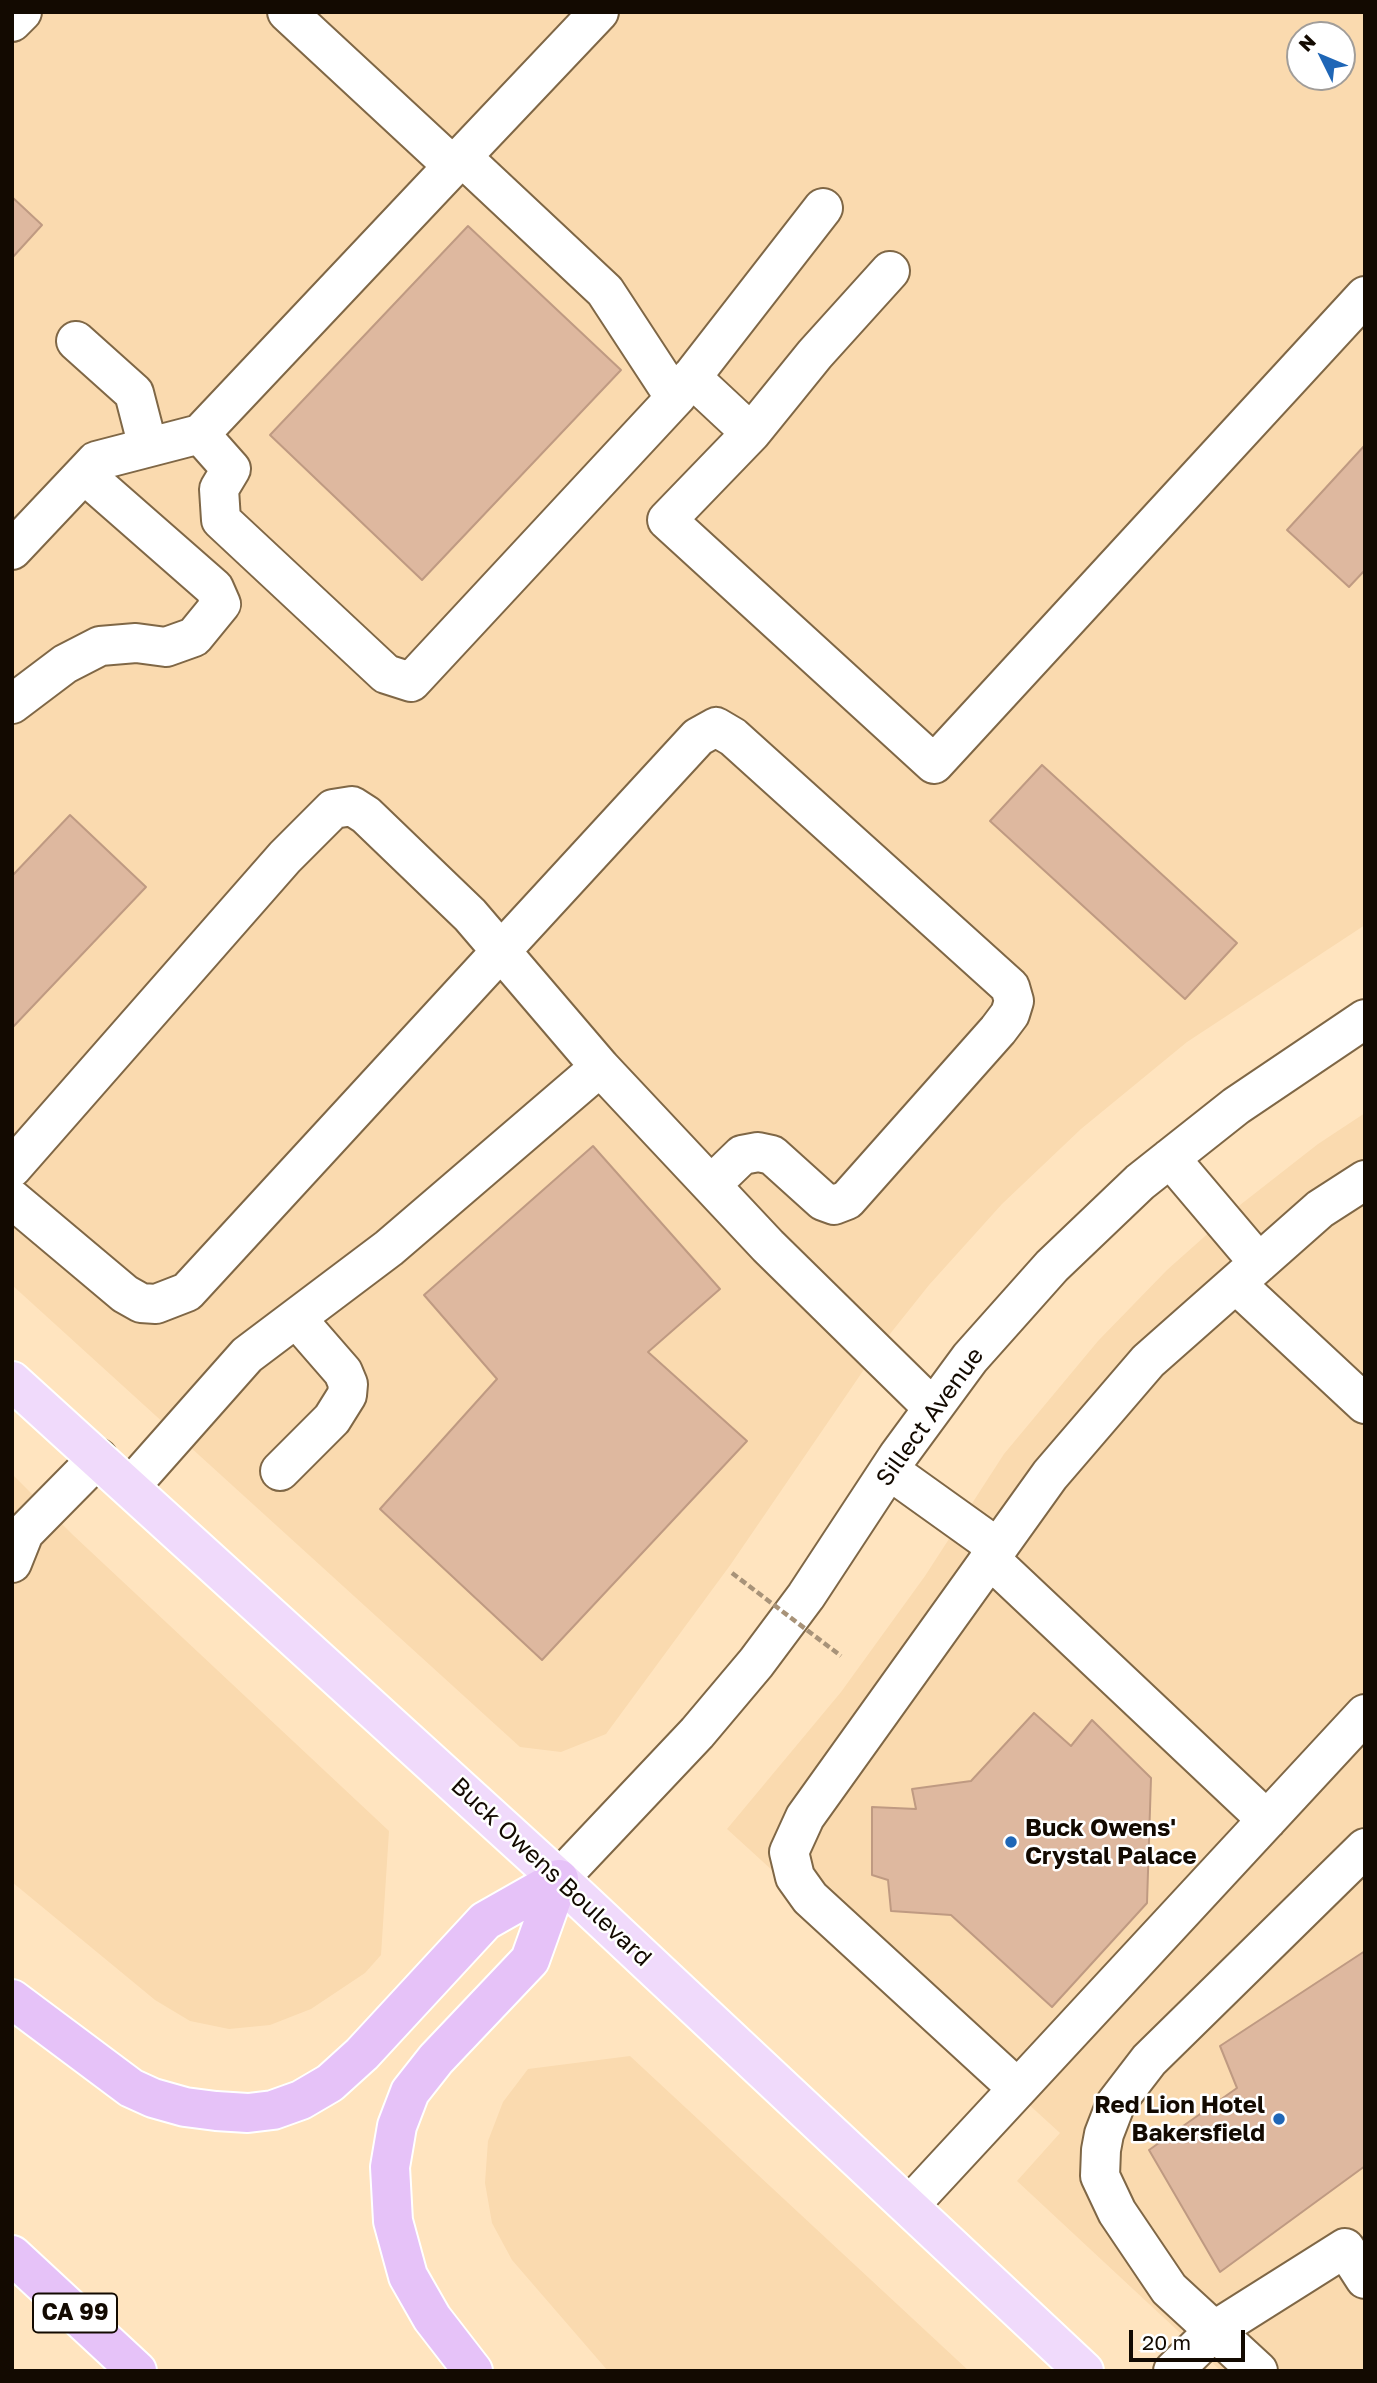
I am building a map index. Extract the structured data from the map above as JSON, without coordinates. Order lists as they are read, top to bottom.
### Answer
{
  "streets": {
    "highway": ["CA 99"],
    "main road": ["Buck Owens Boulevard"],
    "street": ["Sillect Avenue"]
  },
  "crossings": [
    ["Sillect Avenue", "Buck Owens Boulevard"]
  ],
  "places": ["Buck Owens' Crystal Palace", "Red Lion Hotel Bakersfield"],
  "scale_bar": "20 m",
  "north": "top left"
}
